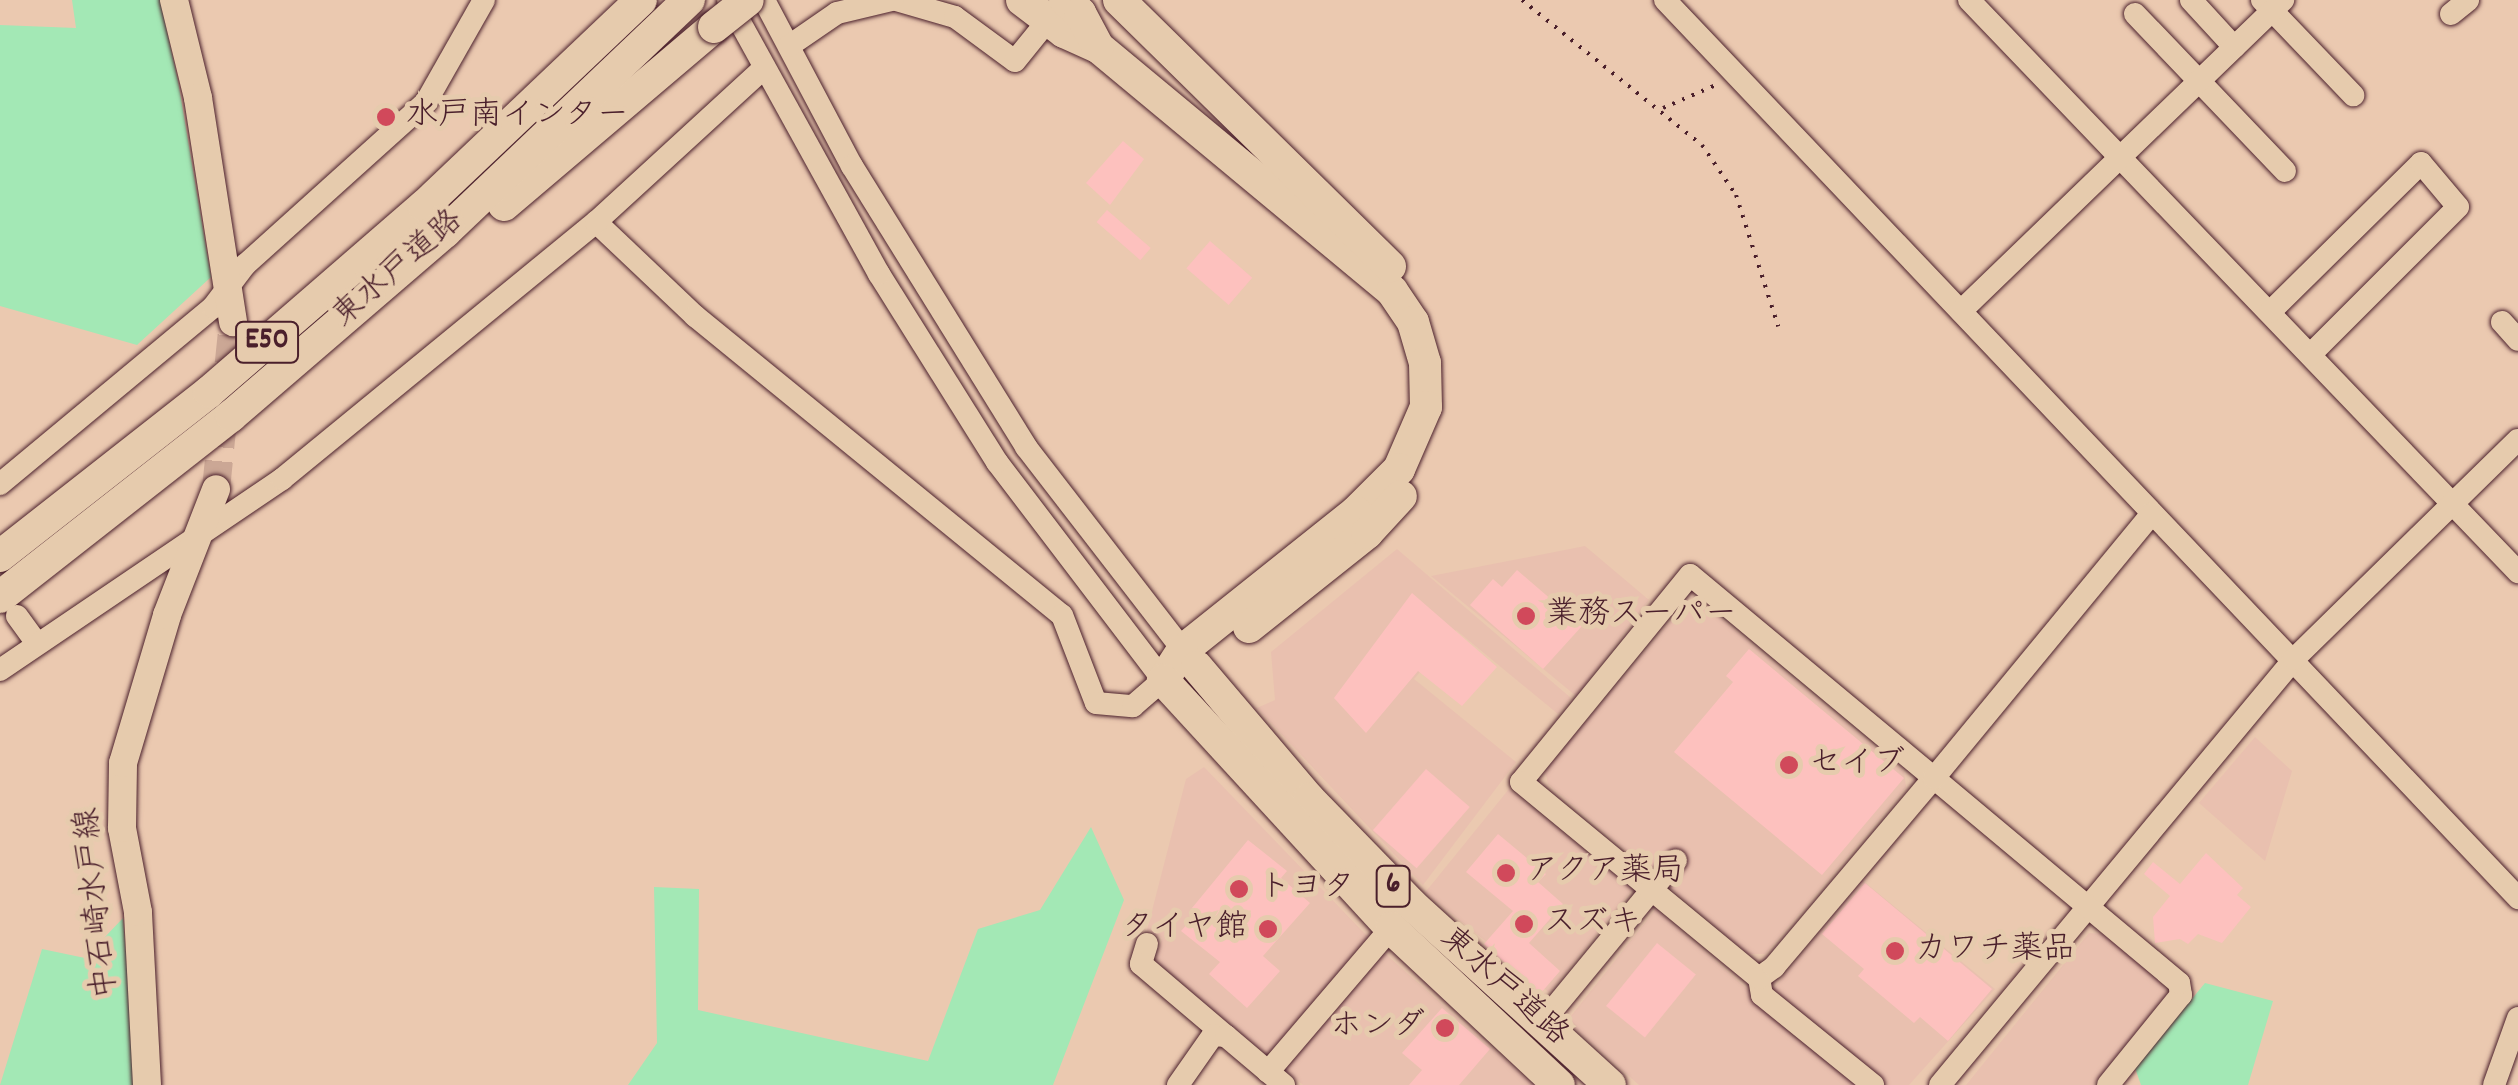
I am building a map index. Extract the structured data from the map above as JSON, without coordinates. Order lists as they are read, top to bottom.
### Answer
{
  "streets": {
    "highway": ["東水戸道路", "E50", "6"],
    "main road": ["中石崎水戸線"]
  },
  "places": [
    "水戸南インター",
    "業務スーパー",
    "セイブ",
    "アクア薬局",
    "トヨタ",
    "スズキ",
    "タイヤ館",
    "カワチ薬品",
    "ホンダ"
  ]
}
